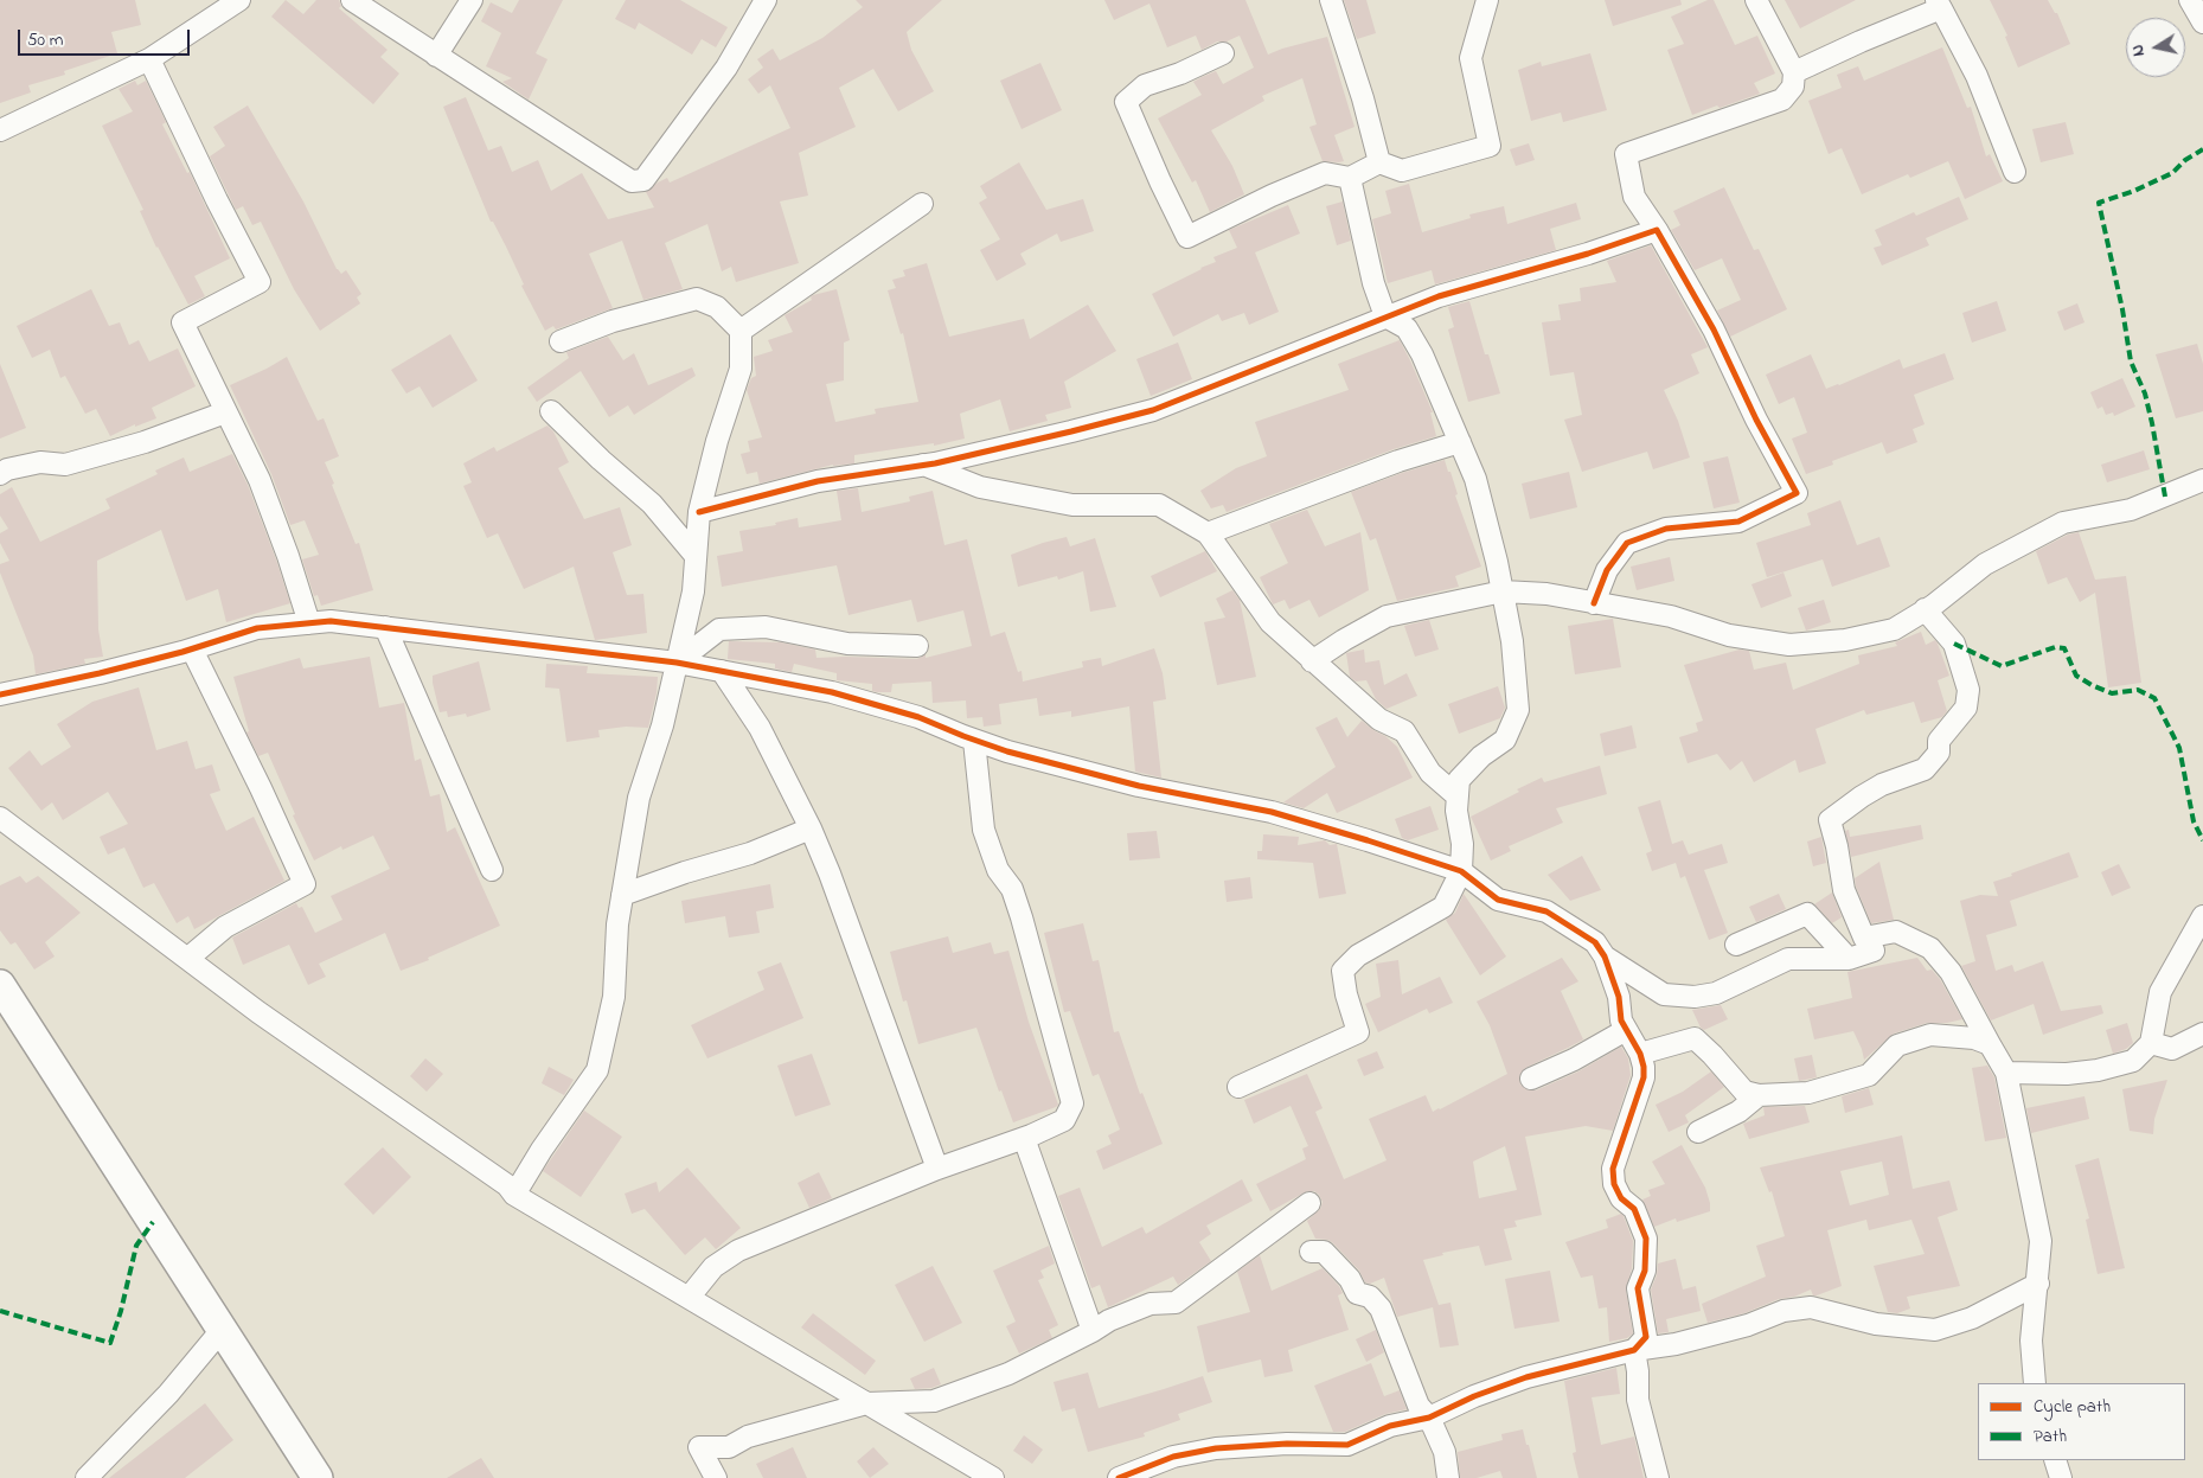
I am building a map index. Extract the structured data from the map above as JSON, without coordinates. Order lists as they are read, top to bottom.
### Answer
{
  "legend": ["Cycle path", "Path"],
  "scale_bar": "50 m",
  "north": "left"
}
